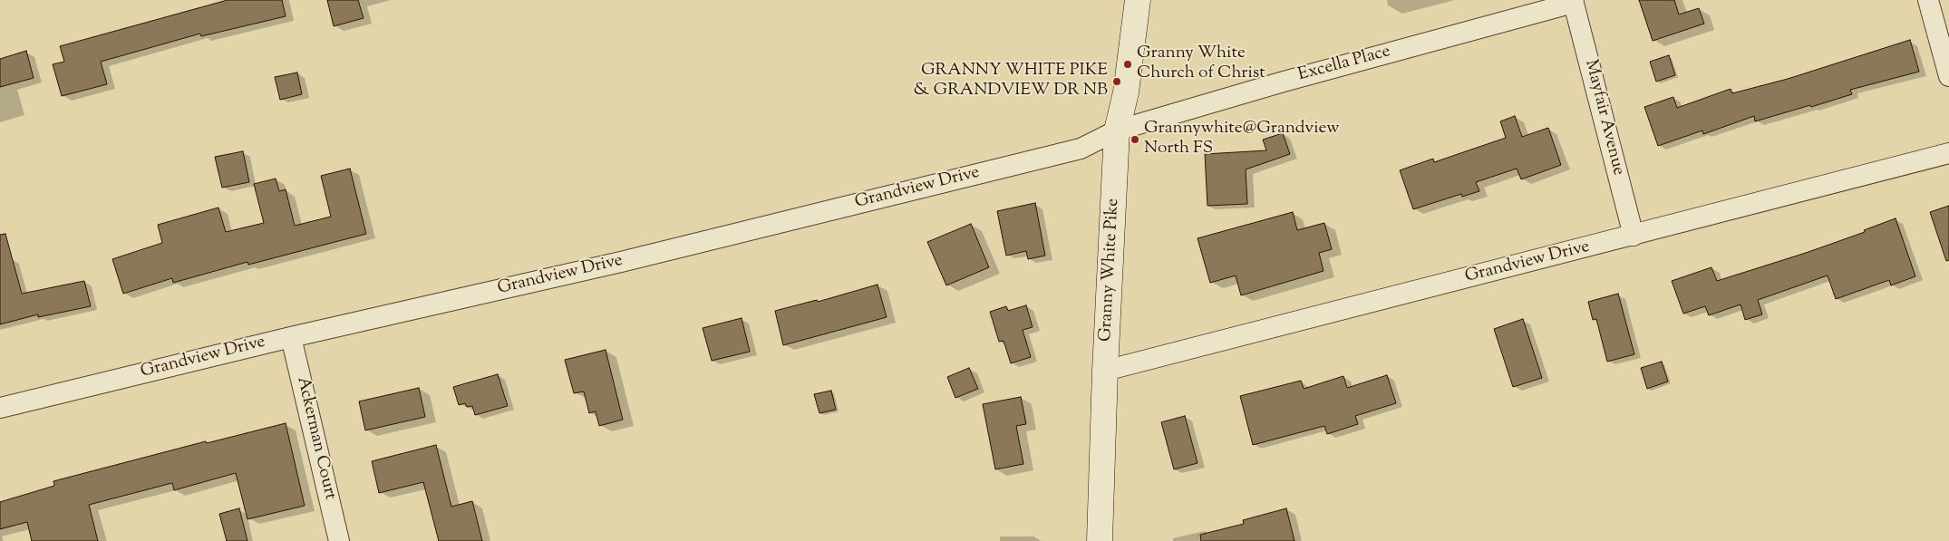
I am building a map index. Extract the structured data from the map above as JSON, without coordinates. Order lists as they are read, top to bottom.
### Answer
{
  "streets": {
    "main road": ["Granny White Pike"],
    "street": [
      "Excella Place",
      "Mayfair Avenue",
      "Grandview Drive",
      "Ackerman Court"
    ]
  },
  "crossings": [
    ["Excella Place", "Mayfair Avenue"],
    ["Excella Place", "Grandview Drive"],
    ["Excella Place", "Granny White Pike"],
    ["Mayfair Avenue", "Grandview Drive"],
    ["Grandview Drive", "Granny White Pike"],
    ["Grandview Drive", "Ackerman Court"]
  ],
  "places": ["Granny White Church of Christ", "GRANNY WHITE PIKE & GRANDVIEW DR NB", "Grannywhite@Grandview North FS"]
}
